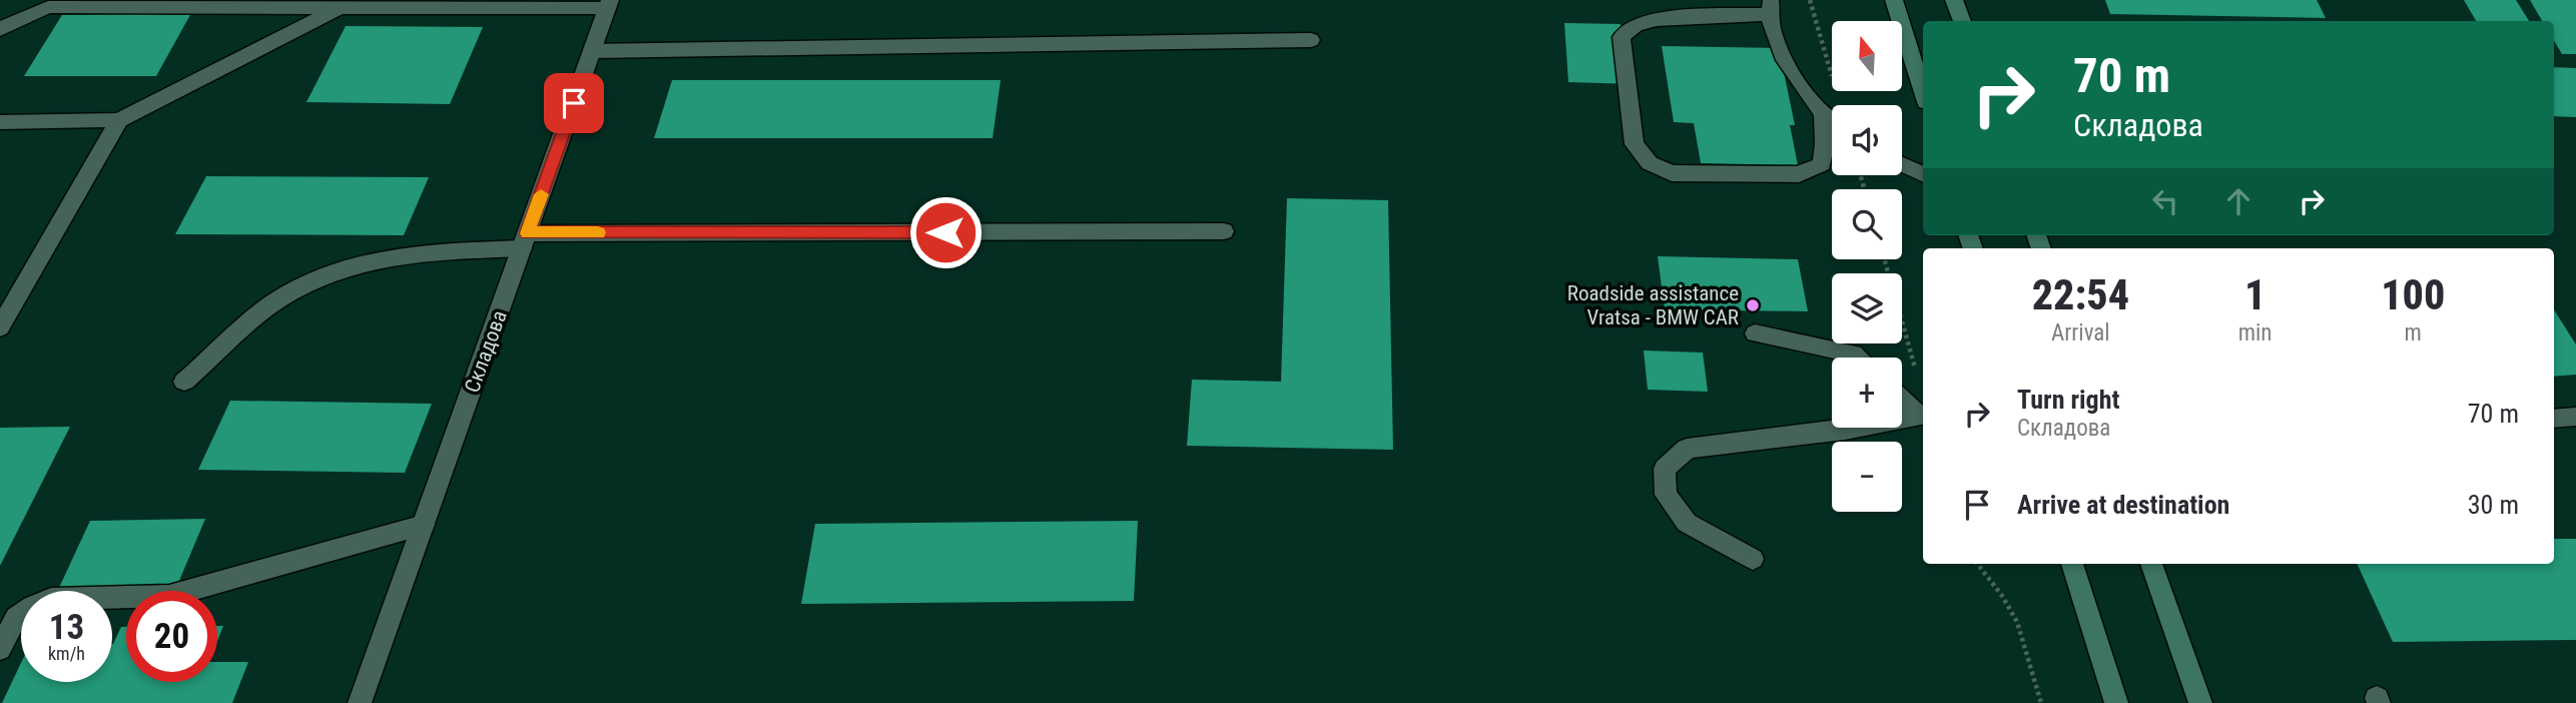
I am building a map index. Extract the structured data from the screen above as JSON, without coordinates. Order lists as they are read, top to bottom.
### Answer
{
  "streets": {
    "street": ["Складова"]
  },
  "places": ["Roadside assistance Vratsa - BMW CAR"],
  "north": "top",
  "page": {
    "map_buttons": ["+", "−"],
    "turn": ["70 m", "Складова"],
    "eta": [
      "22:54",
      "Arrival",
      "1",
      "min",
      "100",
      "m"
    ],
    "list": [
      {
        "name": "Turn right",
        "note": "Складова",
        "value": "70 m"
      },
      {
        "name": "Arrive at destination",
        "value": "30 m"
      }
    ],
    "speed": "13 km/h",
    "limit": "20"
  }
}
